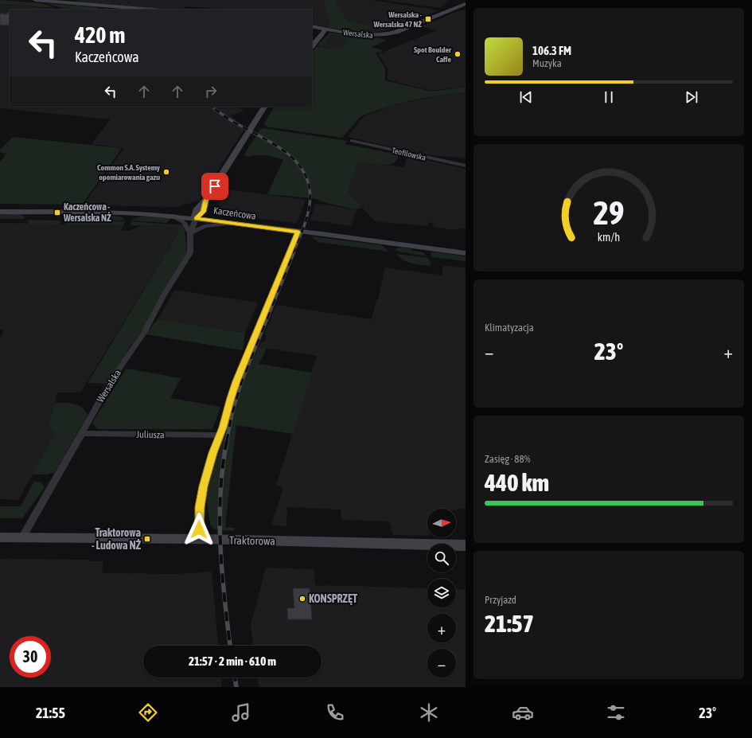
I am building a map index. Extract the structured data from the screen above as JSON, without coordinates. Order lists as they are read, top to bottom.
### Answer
{
  "streets": {
    "street": [
      "Wersalska",
      "Teofilowska",
      "Kaczeńcowa",
      "Juliusza",
      "Traktorowa"
    ]
  },
  "crossings": [
    ["Wersalska", "Kaczeńcowa"],
    ["Wersalska", "Juliusza"],
    ["Wersalska", "Traktorowa"]
  ],
  "places": {
    "transit": ["Wersalska - Wersalska 47 NŻ", "Kaczeńcowa - Wersalska NŻ", "Traktorowa - Ludowa NŻ"],
    "other": ["Spot Boulder Caffe", "Common S.A. Systemy opomiarowania gazu", "KONSPRZĘT"]
  },
  "north": "right",
  "page": {
    "turn": ["420 m", "Kaczeńcowa"],
    "song": ["106.3 FM", "Muzyka"],
    "tile": [
      "Klimatyzacja",
      ["Zasięg · 88%", "440 km"],
      ["Przyjazd", "21:57"]
    ],
    "heat": ["−", "23°", "+"],
    "map_buttons": ["+", "−"],
    "limit": "30",
    "trip": "21:57 · 2 min · 610 m",
    "tabs": ["21:55", "23°"],
    "gauge": ["29", "km/h"]
  }
}
